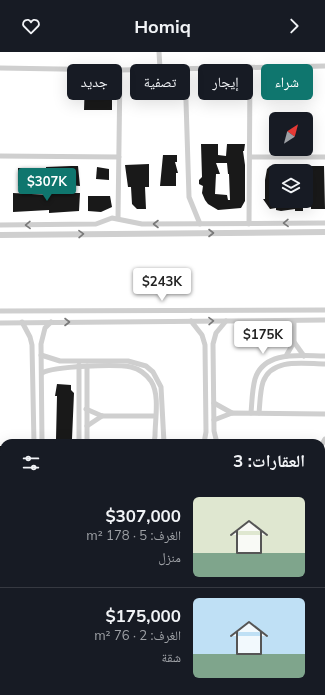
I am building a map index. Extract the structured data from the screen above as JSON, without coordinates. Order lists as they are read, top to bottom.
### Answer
{
  "north": "top right",
  "page": {
    "header": "Homiq",
    "chip": [
      "شراء",
      "إيجار",
      "تصفية",
      "جديد"
    ],
    "price": ["$307K", "$243K", "$175K"],
    "heading": "العقارات: 3",
    "list": [
      {
        "name": "$307,000",
        "note": "الغرف: 5 · 178 m² · منزل"
      },
      {
        "name": "$175,000",
        "note": "الغرف: 2 · 76 m² · شقة"
      }
    ]
  }
}
